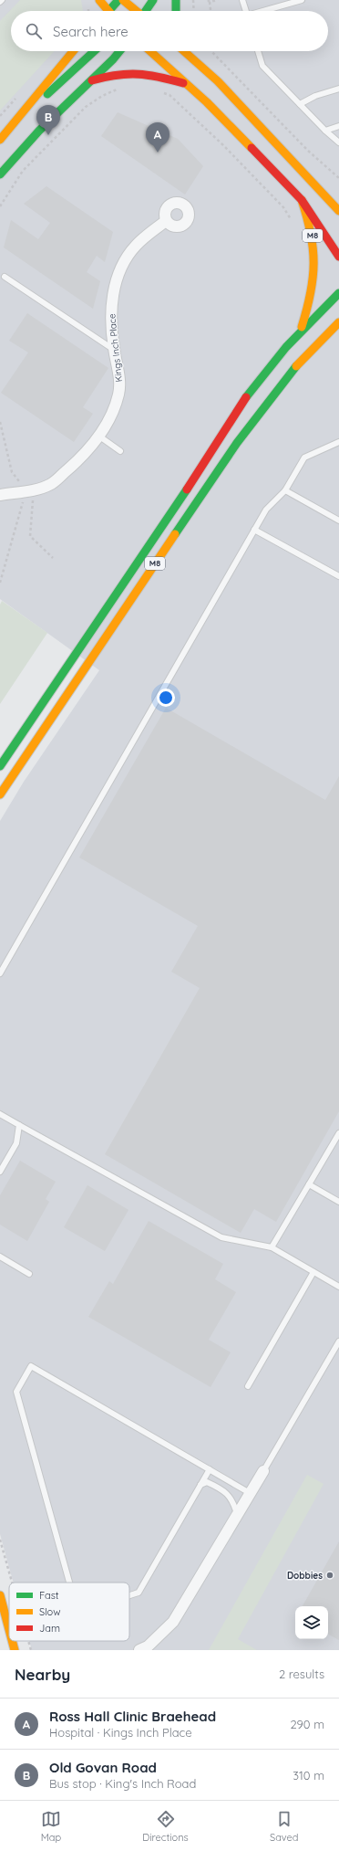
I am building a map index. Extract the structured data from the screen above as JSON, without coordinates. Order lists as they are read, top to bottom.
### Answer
{
  "streets": {
    "main road": ["M8"],
    "street": ["Kings Inch Place"]
  },
  "places": ["Dobbies"],
  "legend": ["Fast", "Slow", "Jam"],
  "page": {
    "search": "Search here",
    "pins": ["B", "A"],
    "heading": ["Nearby", "2 results"],
    "list": [
      {
        "mark": "A",
        "name": "Ross Hall Clinic Braehead",
        "note": "Hospital · Kings Inch Place",
        "value": "290 m"
      },
      {
        "mark": "B",
        "name": "Old Govan Road",
        "note": "Bus stop · King's Inch Road",
        "value": "310 m"
      }
    ],
    "nav": ["Map", "Directions", "Saved"]
  }
}
